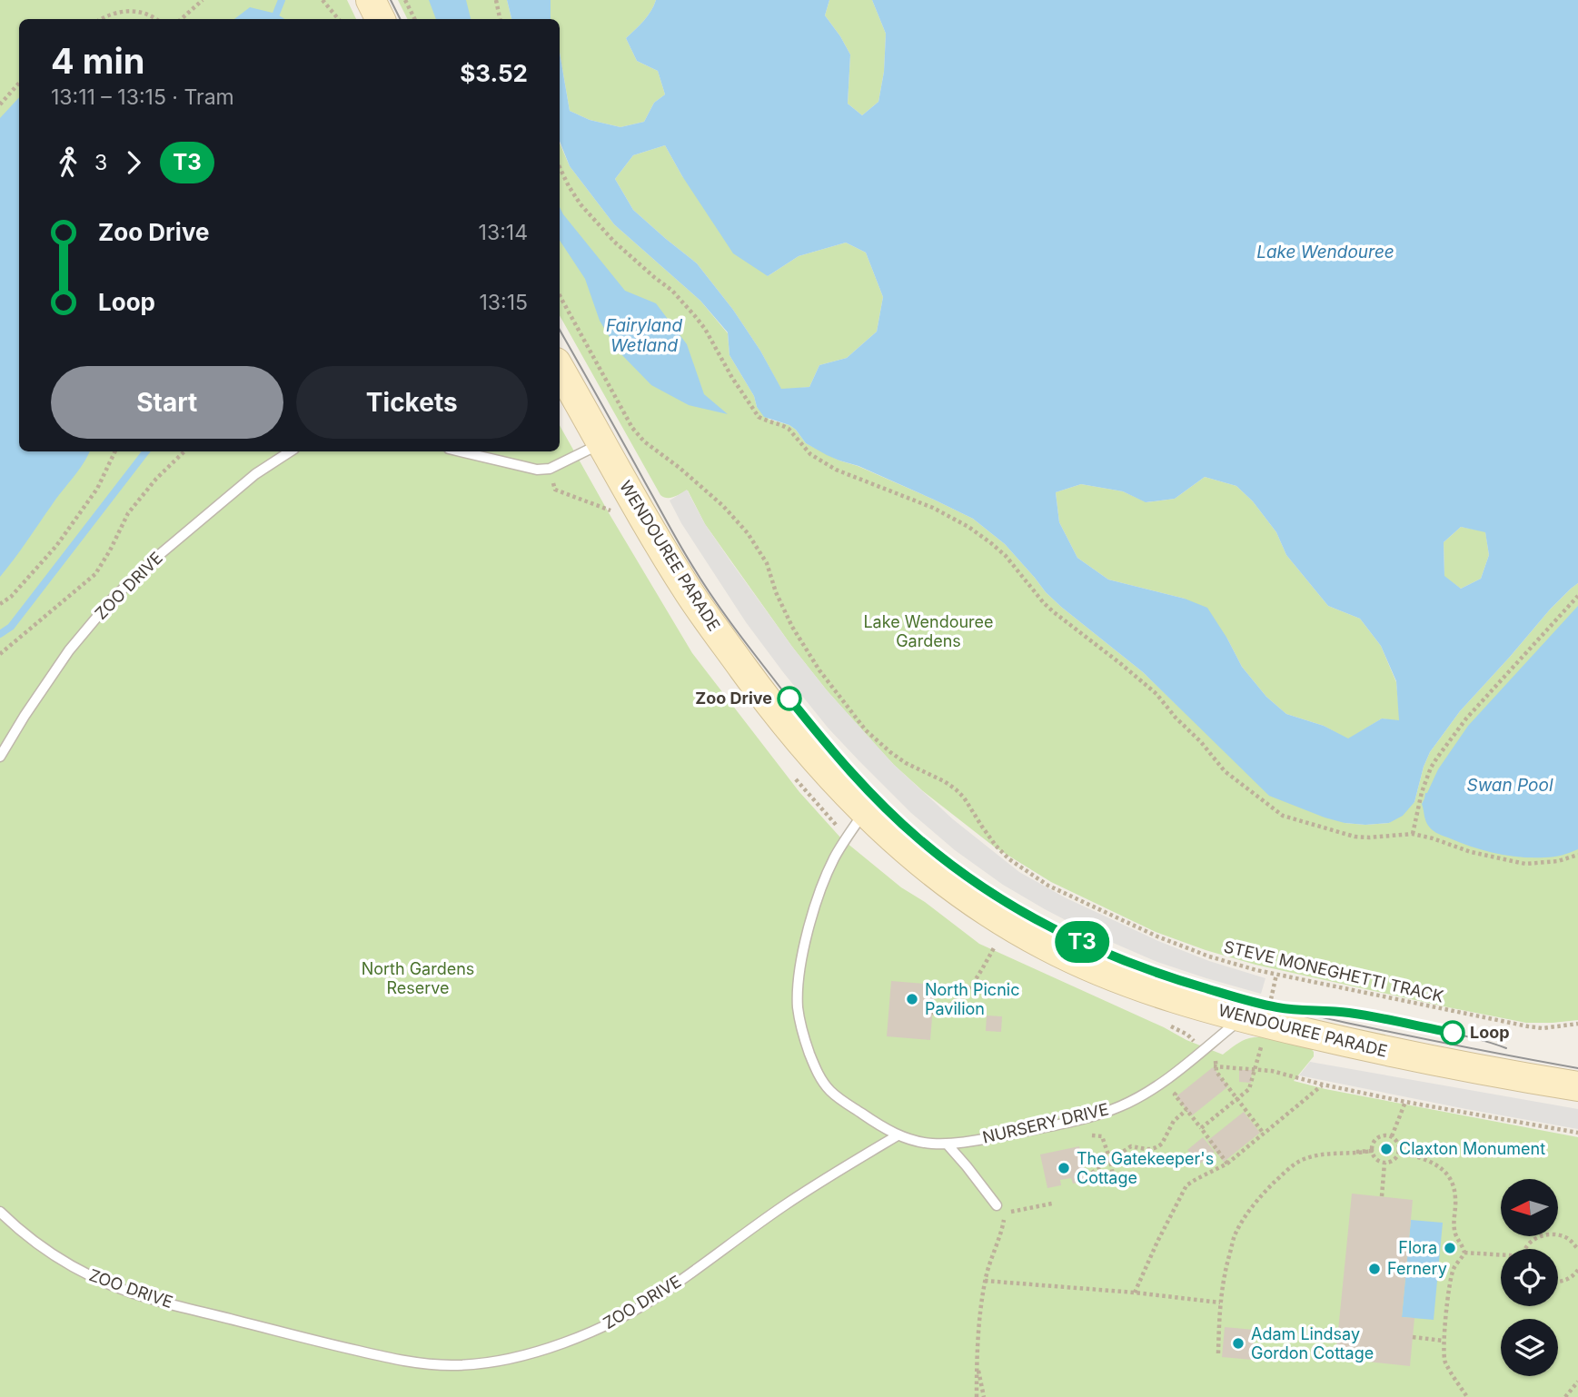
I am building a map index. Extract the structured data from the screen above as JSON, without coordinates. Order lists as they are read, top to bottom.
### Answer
{
  "streets": {
    "street": ["WENDOUREE PARADE"],
    "lane": ["ZOO DRIVE", "NURSERY DRIVE"],
    "path": ["STEVE MONEGHETTI TRACK"]
  },
  "crossings": [
    ["WENDOUREE PARADE", "NURSERY DRIVE"],
    ["ZOO DRIVE", "NURSERY DRIVE"]
  ],
  "water": ["Lake Wendouree", "Fairyland Wetland", "Swan Pool"],
  "parks": ["Lake Wendouree Gardens", "North Gardens Reserve"],
  "places": [
    "Zoo Drive",
    "North Picnic Pavilion",
    "Loop",
    "Claxton Monument",
    "The Gatekeeper's Cottage",
    "Flora",
    "Fernery",
    "Adam Lindsay Gordon Cottage"
  ],
  "lines": ["tram line T3"],
  "north": "left",
  "page": {
    "on_map": "T3",
    "heading": ["4 min", "13:11 – 13:15 · Tram", "$3.52"],
    "legs": ["3", "T3"],
    "list": [
      {
        "name": "Zoo Drive",
        "value": "13:14"
      },
      {
        "name": "Loop",
        "value": "13:15"
      }
    ],
    "buttons": ["Start", "Tickets"]
  }
}
